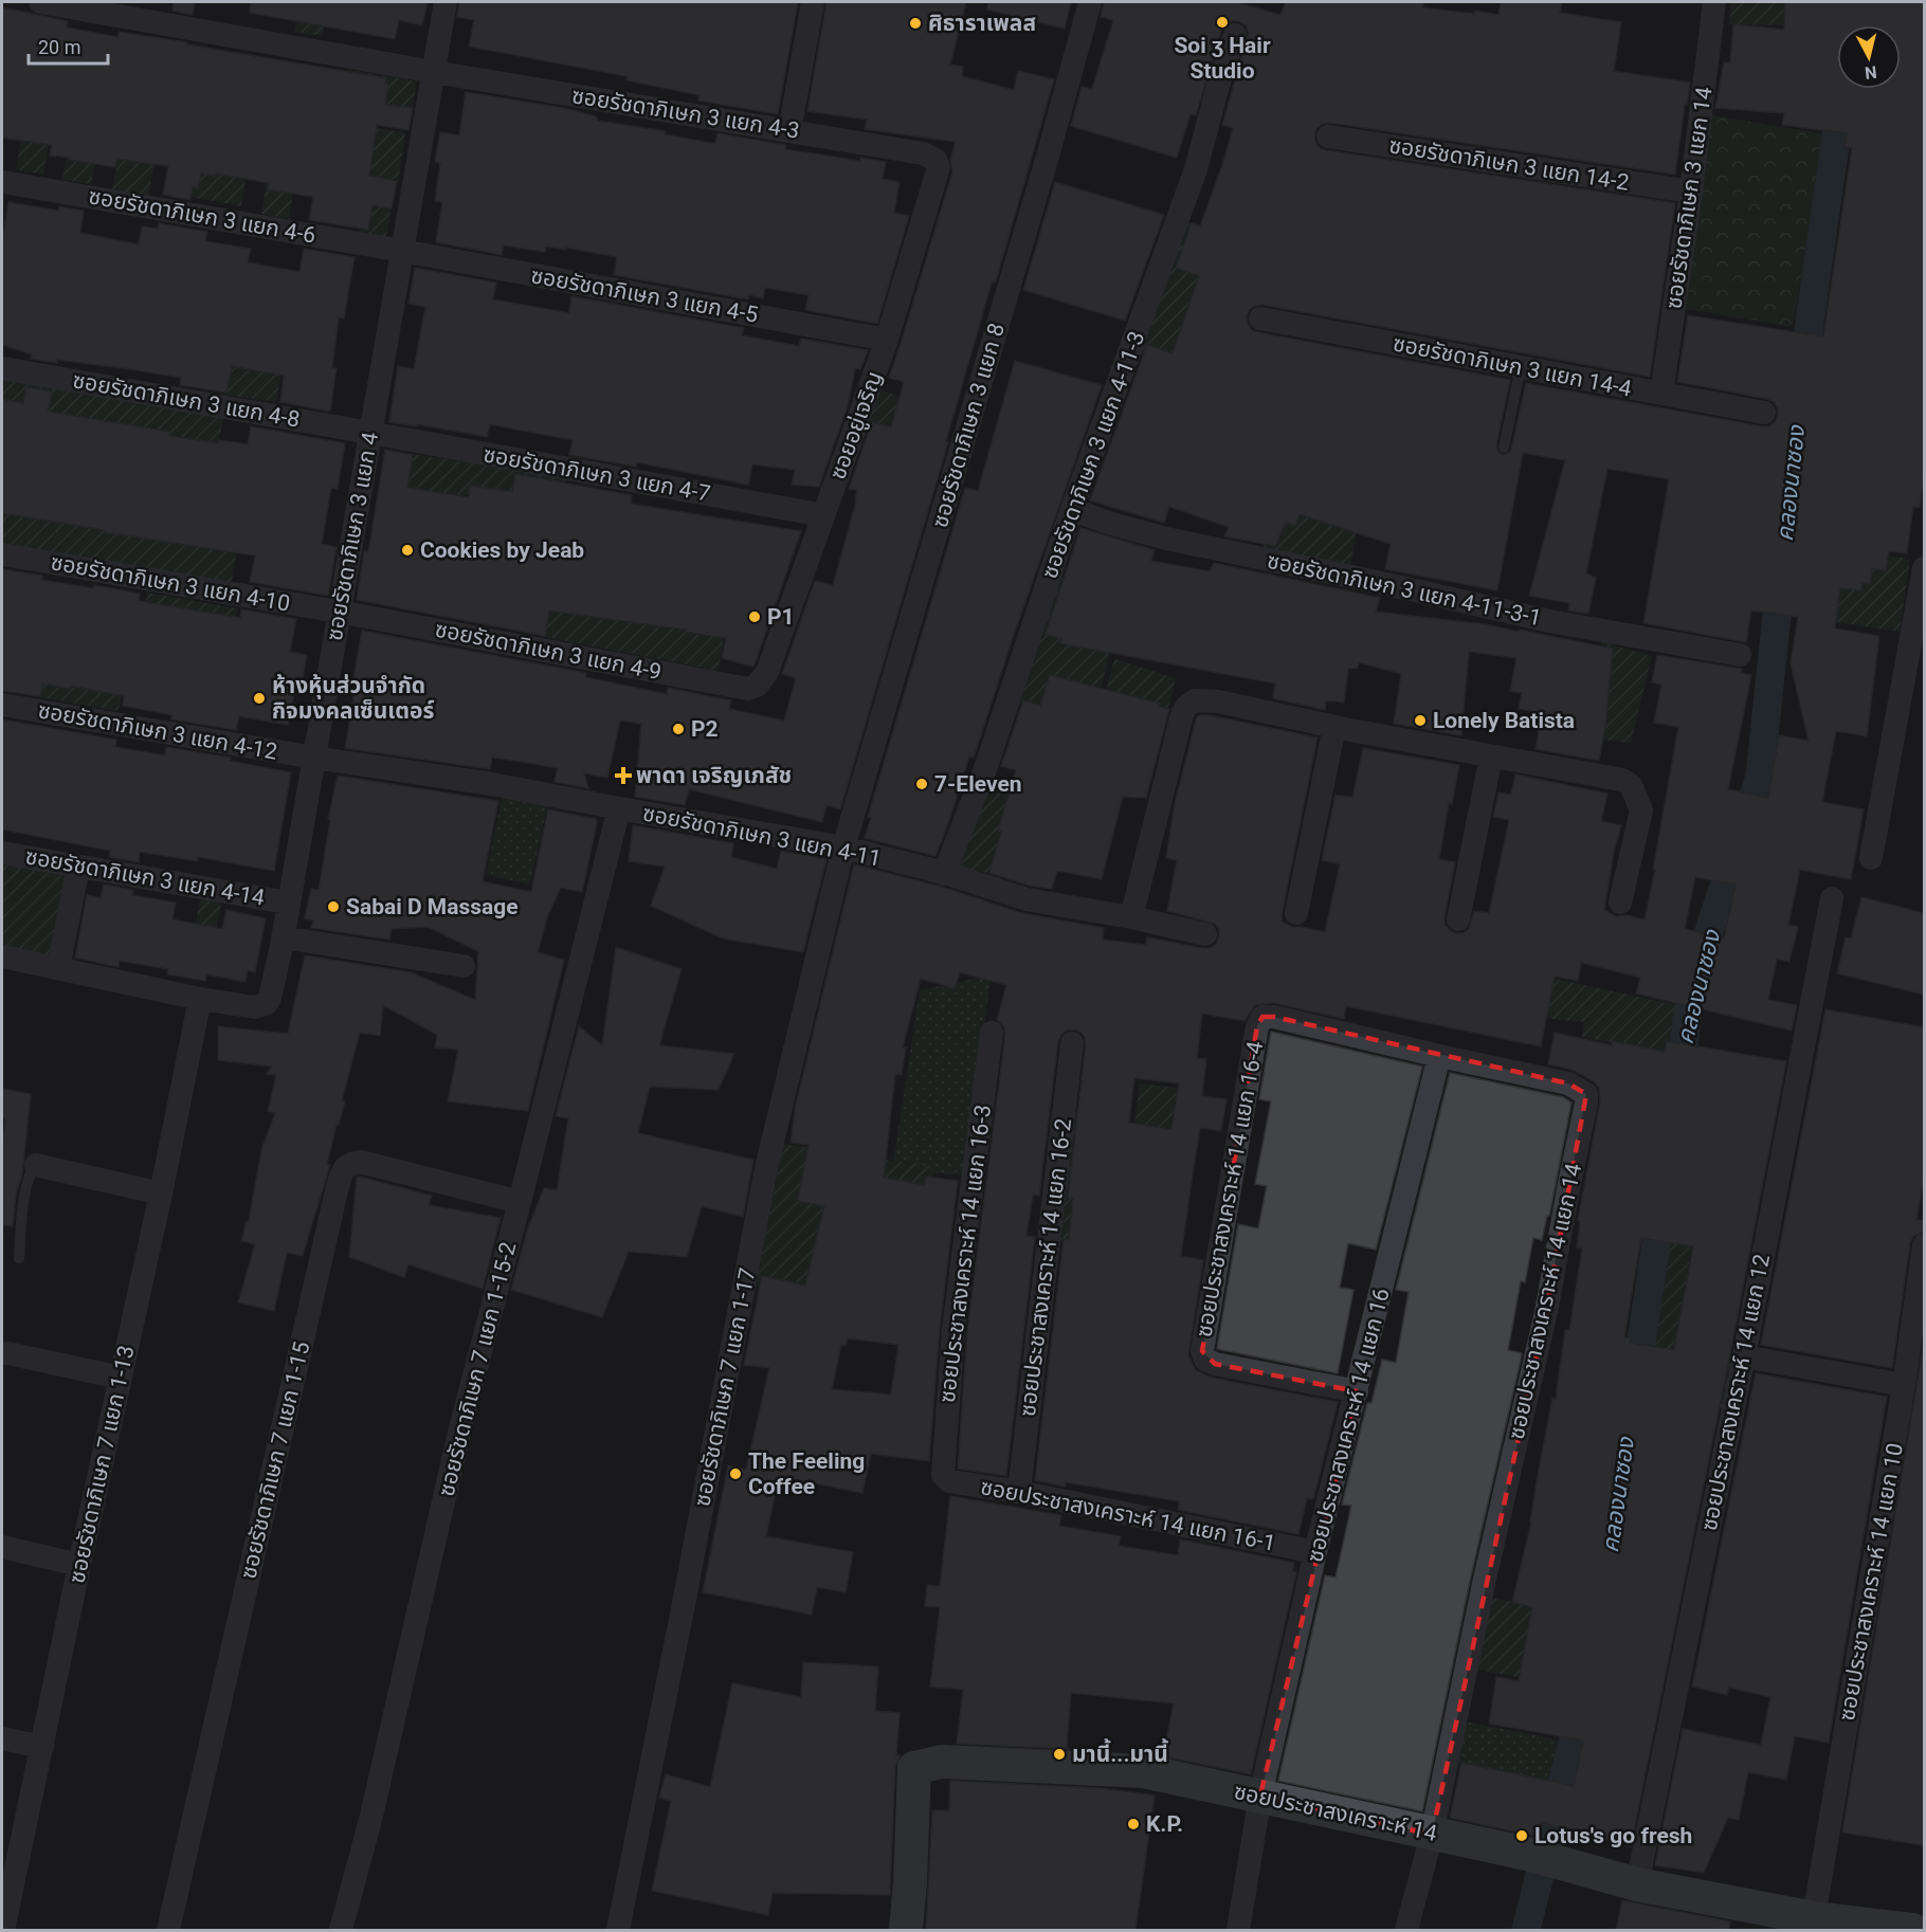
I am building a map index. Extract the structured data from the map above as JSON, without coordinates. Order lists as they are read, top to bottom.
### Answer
{
  "streets": {
    "street": [
      "ซอยรัชดาภิเษก 3 แยก 4-3",
      "ซอยรัชดาภิเษก 3 แยก 14-2",
      "ซอยรัชดาภิเษก 3 แยก 14",
      "ซอยรัชดาภิเษก 3 แยก 4-6",
      "ซอยรัชดาภิเษก 3 แยก 4-5",
      "ซอยรัชดาภิเษก 3 แยก 14-4",
      "ซอยรัชดาภิเษก 3 แยก 4-8",
      "ซอยอยู่เจริญ",
      "ซอยรัชดาภิเษก 3 แยก 8",
      "ซอยรัชดาภิเษก 3 แยก 4-11-3",
      "ซอยรัชดาภิเษก 3 แยก 4-7",
      "ซอยรัชดาภิเษก 3 แยก 4",
      "ซอยรัชดาภิเษก 3 แยก 4-10",
      "ซอยรัชดาภิเษก 3 แยก 4-11-3-1",
      "ซอยรัชดาภิเษก 3 แยก 4-9",
      "ซอยรัชดาภิเษก 3 แยก 4-12",
      "ซอยรัชดาภิเษก 3 แยก 4-11",
      "ซอยรัชดาภิเษก 3 แยก 4-14",
      "ซอยประชาสงเคราะห์ 14 แยก 16-4",
      "ซอยประชาสงเคราะห์ 14 แยก 16-3",
      "ซอยประชาสงเคราะห์ 14 แยก 16-2",
      "ซอยประชาสงเคราะห์ 14 แยก 14",
      "ซอยรัชดาภิเษก 7 แยก 1-15-2",
      "ซอยรัชดาภิเษก 7 แยก 1-17",
      "ซอยประชาสงเคราะห์ 14 แยก 12",
      "ซอยประชาสงเคราะห์ 14 แยก 16",
      "ซอยรัชดาภิเษก 7 แยก 1-15",
      "ซอยรัชดาภิเษก 7 แยก 1-13",
      "ซอยประชาสงเคราะห์ 14 แยก 16-1",
      "ซอยประชาสงเคราะห์ 14 แยก 10",
      "ซอยประชาสงเคราะห์ 14"
    ]
  },
  "crossings": [
    ["ซอยรัชดาภิเษก 3 แยก 4-3", "ซอยอยู่เจริญ"],
    ["ซอยรัชดาภิเษก 3 แยก 4-3", "ซอยรัชดาภิเษก 3 แยก 4"],
    ["ซอยรัชดาภิเษก 3 แยก 14-2", "ซอยรัชดาภิเษก 3 แยก 14"],
    ["ซอยรัชดาภิเษก 3 แยก 14", "ซอยรัชดาภิเษก 3 แยก 14-4"],
    ["ซอยรัชดาภิเษก 3 แยก 4-6", "ซอยรัชดาภิเษก 3 แยก 4-5"],
    ["ซอยรัชดาภิเษก 3 แยก 4-6", "ซอยรัชดาภิเษก 3 แยก 4"],
    ["ซอยรัชดาภิเษก 3 แยก 4-5", "ซอยอยู่เจริญ"],
    ["ซอยรัชดาภิเษก 3 แยก 4-5", "ซอยรัชดาภิเษก 3 แยก 4"],
    ["ซอยรัชดาภิเษก 3 แยก 4-8", "ซอยรัชดาภิเษก 3 แยก 4-7"],
    ["ซอยรัชดาภิเษก 3 แยก 4-8", "ซอยรัชดาภิเษก 3 แยก 4"],
    ["ซอยอยู่เจริญ", "ซอยรัชดาภิเษก 3 แยก 4-7"],
    ["ซอยอยู่เจริญ", "ซอยรัชดาภิเษก 3 แยก 4-9"],
    ["ซอยรัชดาภิเษก 3 แยก 8", "ซอยรัชดาภิเษก 3 แยก 4-11"],
    ["ซอยรัชดาภิเษก 3 แยก 8", "ซอยรัชดาภิเษก 7 แยก 1-17"],
    ["ซอยรัชดาภิเษก 3 แยก 4-11-3", "ซอยรัชดาภิเษก 3 แยก 4-11-3-1"],
    ["ซอยรัชดาภิเษก 3 แยก 4-11-3", "ซอยรัชดาภิเษก 3 แยก 4-11"],
    ["ซอยรัชดาภิเษก 3 แยก 4-7", "ซอยรัชดาภิเษก 3 แยก 4"],
    ["ซอยรัชดาภิเษก 3 แยก 4", "ซอยรัชดาภิเษก 3 แยก 4-10"],
    ["ซอยรัชดาภิเษก 3 แยก 4", "ซอยรัชดาภิเษก 3 แยก 4-9"],
    ["ซอยรัชดาภิเษก 3 แยก 4", "ซอยรัชดาภิเษก 3 แยก 4-12"],
    ["ซอยรัชดาภิเษก 3 แยก 4", "ซอยรัชดาภิเษก 3 แยก 4-11"],
    ["ซอยรัชดาภิเษก 3 แยก 4", "ซอยรัชดาภิเษก 3 แยก 4-14"],
    ["ซอยรัชดาภิเษก 3 แยก 4", "ซอยรัชดาภิเษก 7 แยก 1-13"],
    ["ซอยรัชดาภิเษก 3 แยก 4-10", "ซอยรัชดาภิเษก 3 แยก 4-9"],
    ["ซอยรัชดาภิเษก 3 แยก 4-12", "ซอยรัชดาภิเษก 3 แยก 4-11"],
    ["ซอยรัชดาภิเษก 3 แยก 4-11", "ซอยรัชดาภิเษก 7 แยก 1-15-2"],
    ["ซอยรัชดาภิเษก 3 แยก 4-11", "ซอยรัชดาภิเษก 7 แยก 1-17"],
    ["ซอยประชาสงเคราะห์ 14 แยก 16-4", "ซอยประชาสงเคราะห์ 14 แยก 14"],
    ["ซอยประชาสงเคราะห์ 14 แยก 16-4", "ซอยประชาสงเคราะห์ 14 แยก 16"],
    ["ซอยประชาสงเคราะห์ 14 แยก 16-3", "ซอยประชาสงเคราะห์ 14 แยก 16-1"],
    ["ซอยประชาสงเคราะห์ 14 แยก 16-2", "ซอยประชาสงเคราะห์ 14 แยก 16-1"],
    ["ซอยประชาสงเคราะห์ 14 แยก 14", "ซอยประชาสงเคราะห์ 14 แยก 16"],
    ["ซอยประชาสงเคราะห์ 14 แยก 14", "ซอยประชาสงเคราะห์ 14"],
    ["ซอยรัชดาภิเษก 7 แยก 1-15-2", "ซอยรัชดาภิเษก 7 แยก 1-15"],
    ["ซอยประชาสงเคราะห์ 14 แยก 12", "ซอยประชาสงเคราะห์ 14"],
    ["ซอยประชาสงเคราะห์ 14 แยก 16", "ซอยประชาสงเคราะห์ 14 แยก 16-1"],
    ["ซอยประชาสงเคราะห์ 14 แยก 16", "ซอยประชาสงเคราะห์ 14"],
    ["ซอยประชาสงเคราะห์ 14 แยก 10", "ซอยประชาสงเคราะห์ 14"]
  ],
  "water": ["คลองนาซอง"],
  "places": {
    "other": [
      "Soi ʒ Hair Studio",
      "ศิธาราเพลส",
      "Cookies by Jeab",
      "P1",
      "ห้างหุ้นส่วนจำกัด กิจมงคลเซ็นเตอร์",
      "Lonely Batista",
      "P2",
      "7-Eleven",
      "Sabai D Massage",
      "The Feeling Coffee",
      "มานี้...มานี้",
      "K.P.",
      "Lotus's go fresh"
    ],
    "health": ["พาดา เจริญเภสัช"]
  },
  "scale_bar": "20 m",
  "north": "bottom"
}
